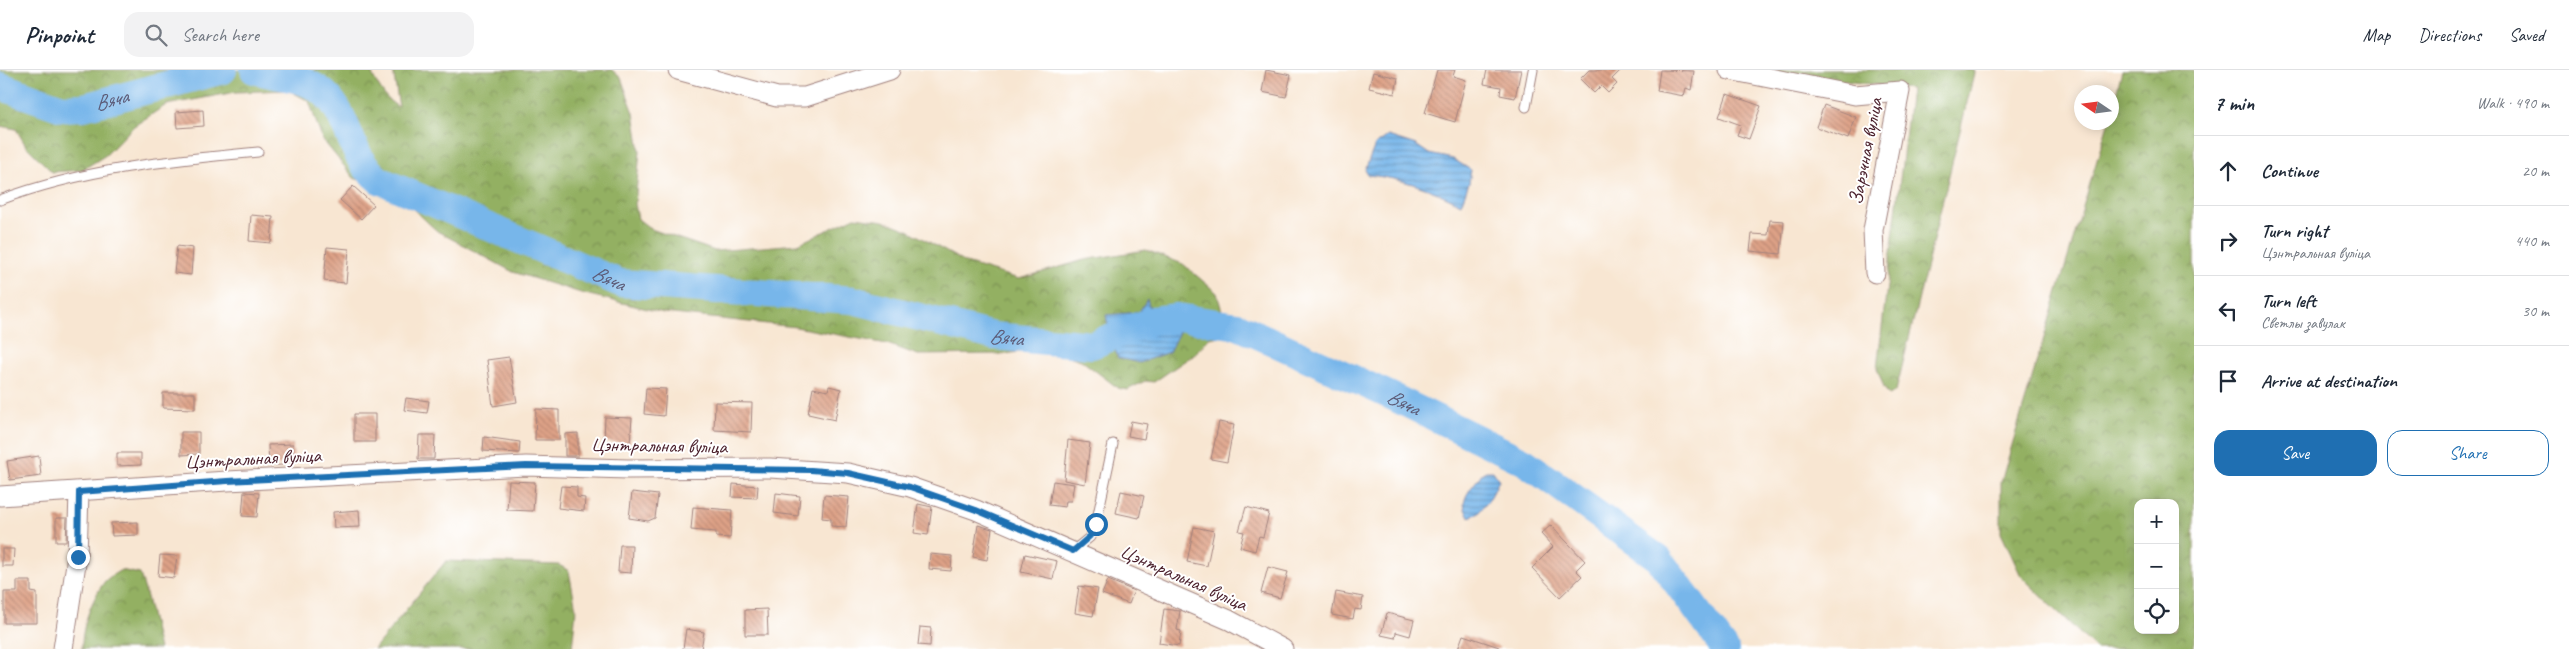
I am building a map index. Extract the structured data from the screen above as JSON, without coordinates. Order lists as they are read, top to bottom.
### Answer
{
  "streets": {
    "street": ["Зарэчная вуліца", "Цэнтральная вуліца"]
  },
  "water": ["Вяча"],
  "north": "left",
  "page": {
    "header": "Pinpoint",
    "search": "Search here",
    "nav": ["Map", "Directions", "Saved"],
    "heading": ["7 min", "Walk · 490 m"],
    "list": [
      ["Continue", "20 m"],
      ["Turn right", "Цэнтральная вуліца", "440 m"],
      ["Turn left", "Светлы завулак", "30 m"],
      "Arrive at destination"
    ],
    "buttons": ["Save", "Share"],
    "map_buttons": ["+", "−"]
  }
}
